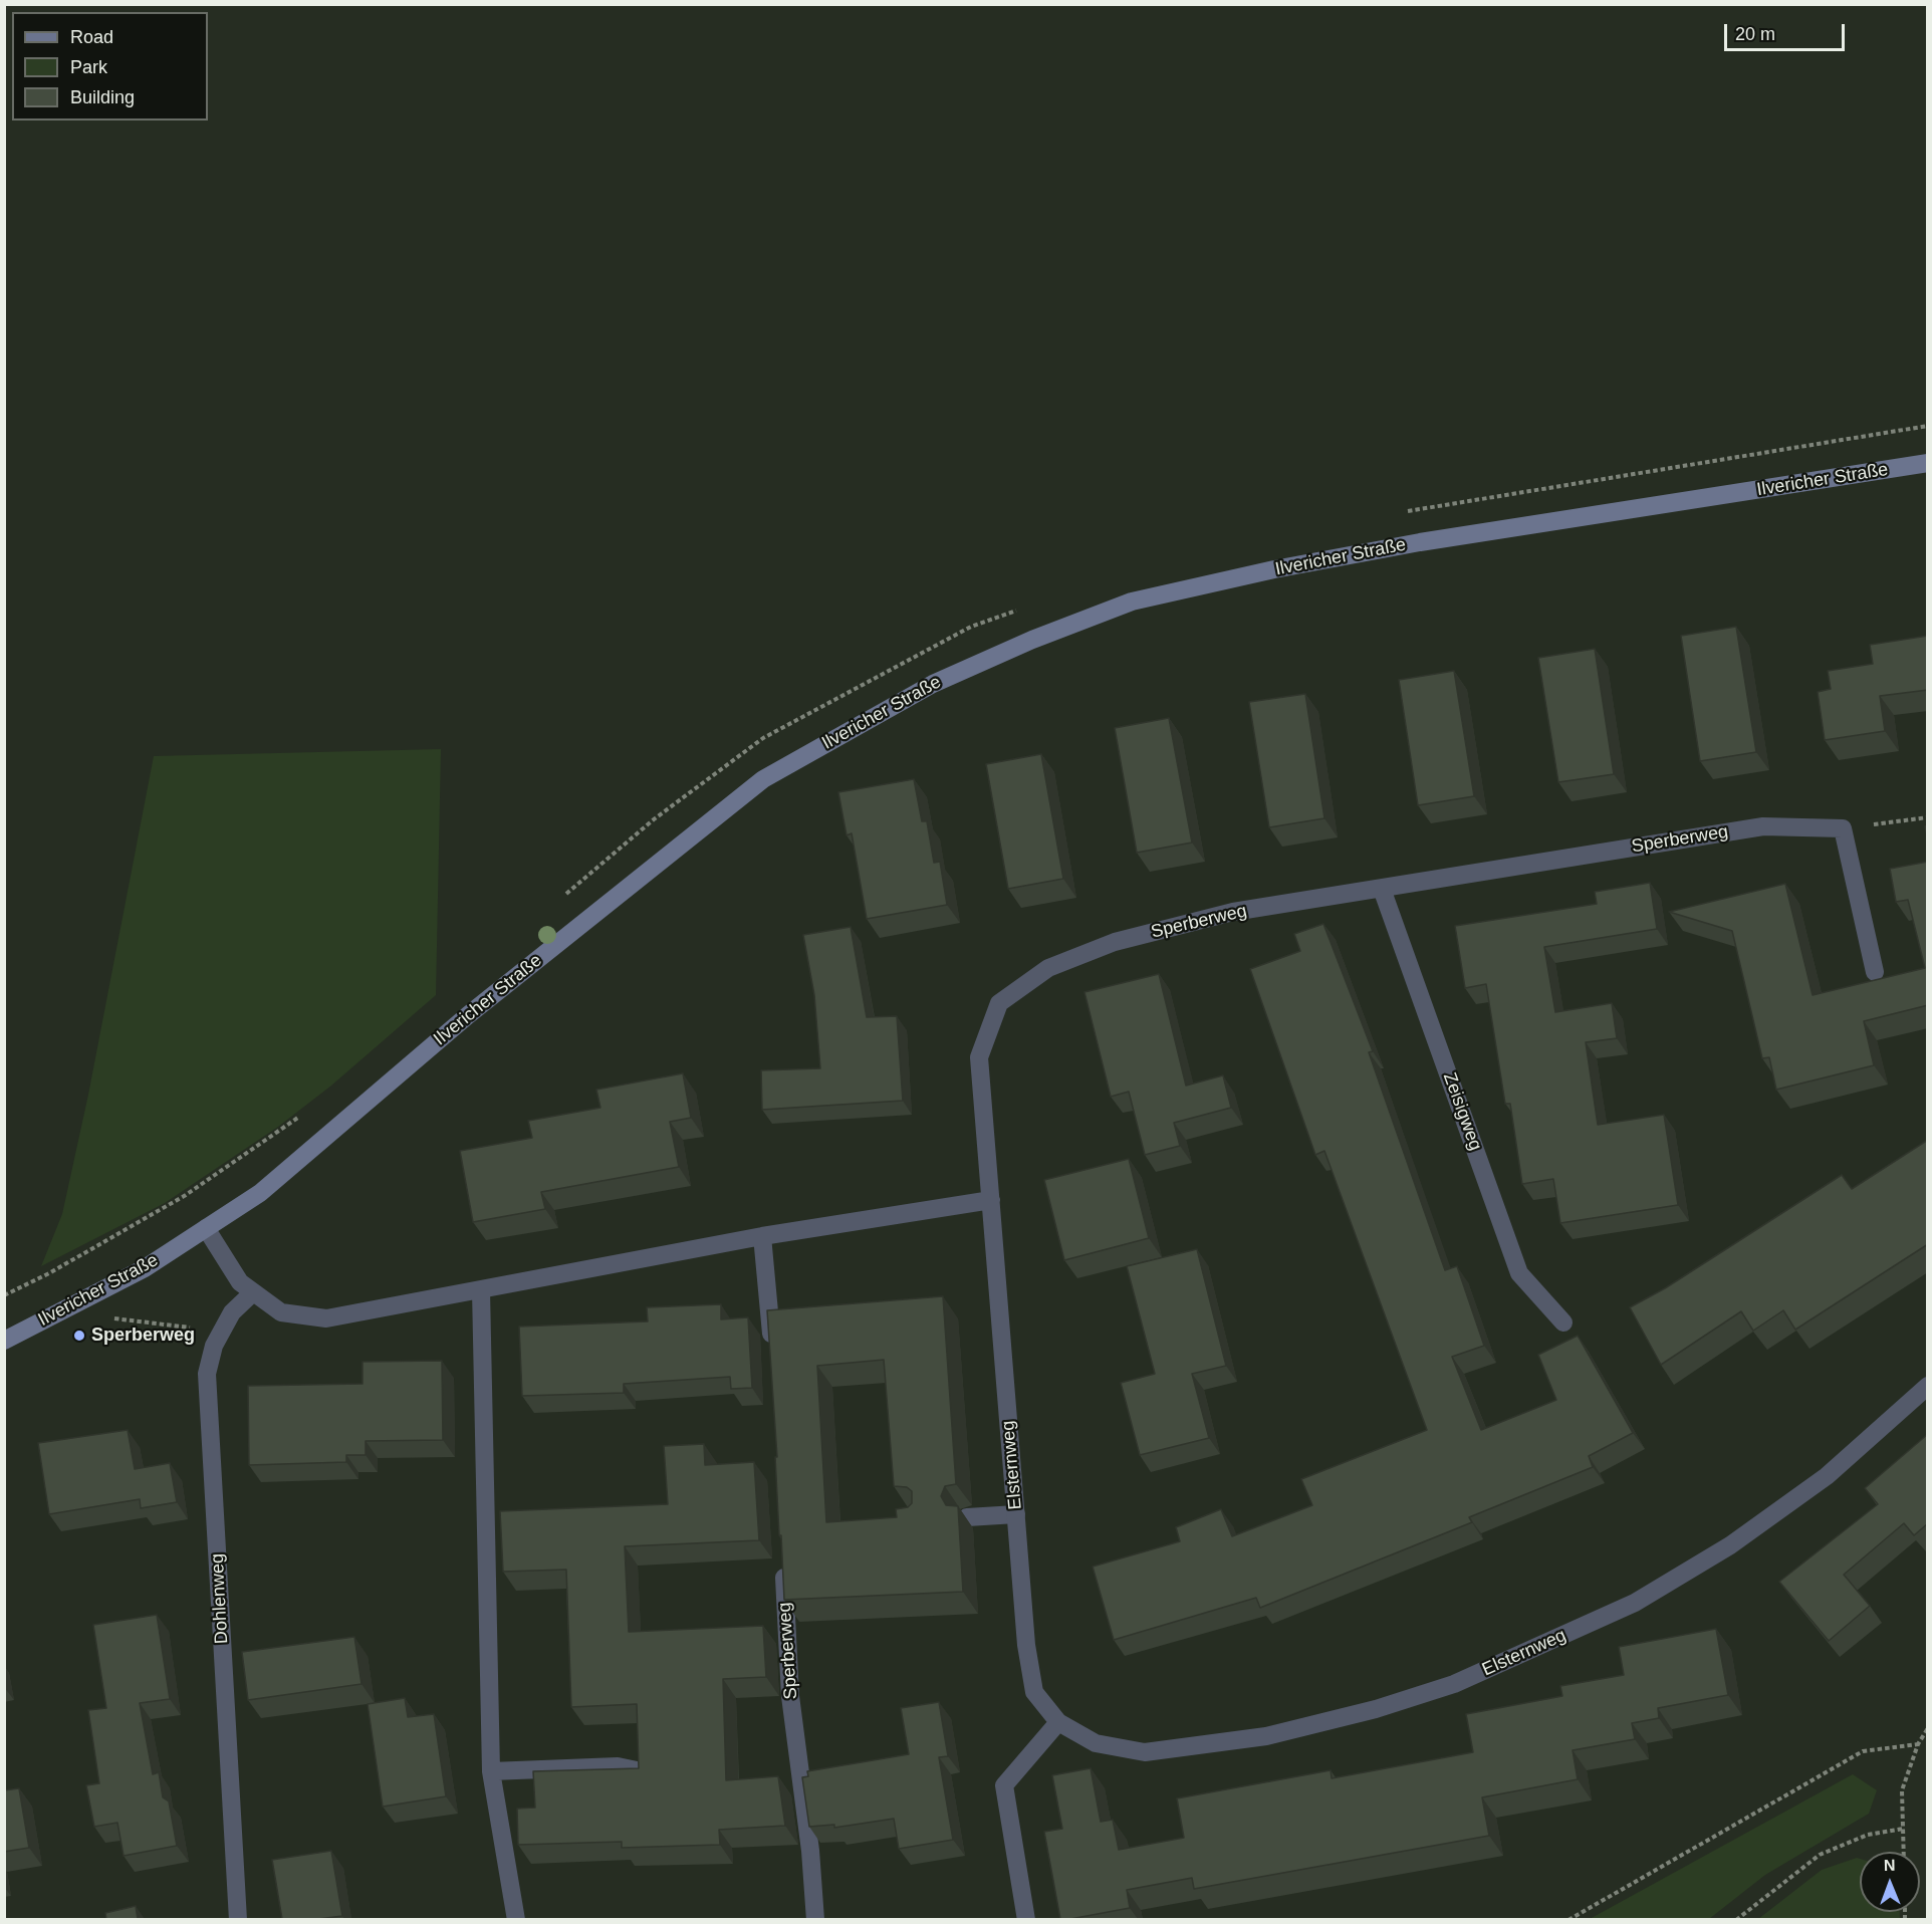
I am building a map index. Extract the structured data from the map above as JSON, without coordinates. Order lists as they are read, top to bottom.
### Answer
{
  "streets": {
    "street": [
      "Ilvericher Straße",
      "Sperberweg",
      "Zeisigweg",
      "Elsternweg",
      "Dohlenweg"
    ]
  },
  "crossings": [
    ["Sperberweg", "Zeisigweg"],
    ["Sperberweg", "Elsternweg"]
  ],
  "places": ["Sperberweg"],
  "legend": ["Road", "Park", "Building"],
  "scale_bar": "20 m",
  "north": "top"
}
